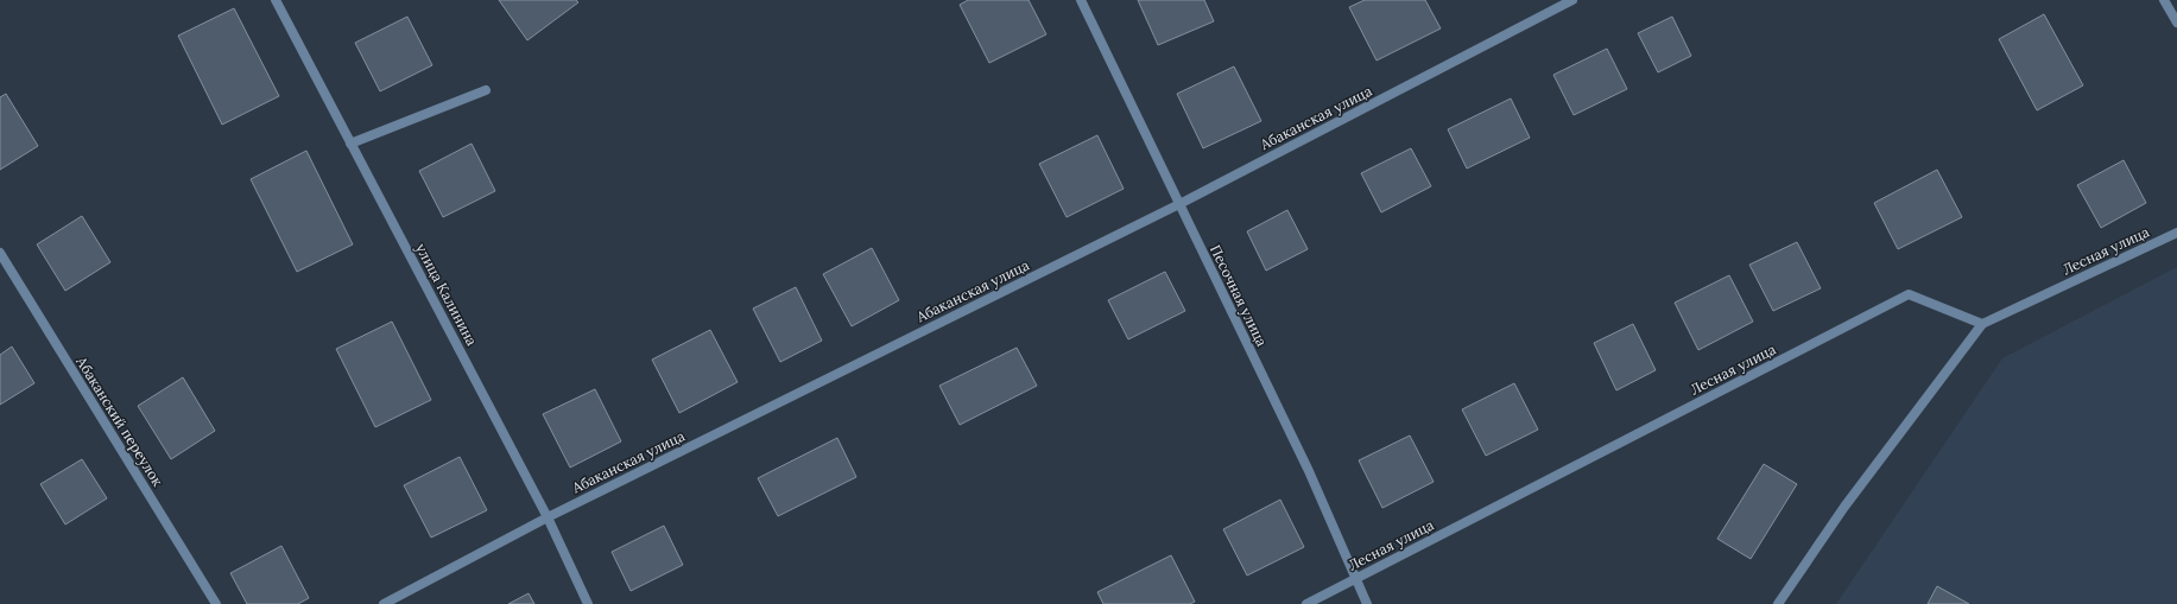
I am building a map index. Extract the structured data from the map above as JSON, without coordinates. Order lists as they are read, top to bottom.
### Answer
{
  "streets": {
    "street": [
      "Абаканская улица",
      "Лесная улица",
      "улица Калинина",
      "Песочная улица",
      "Абаканский переулок"
    ]
  },
  "crossings": [
    ["Абаканская улица", "улица Калинина"],
    ["Абаканская улица", "Песочная улица"],
    ["Лесная улица", "Песочная улица"]
  ]
}
